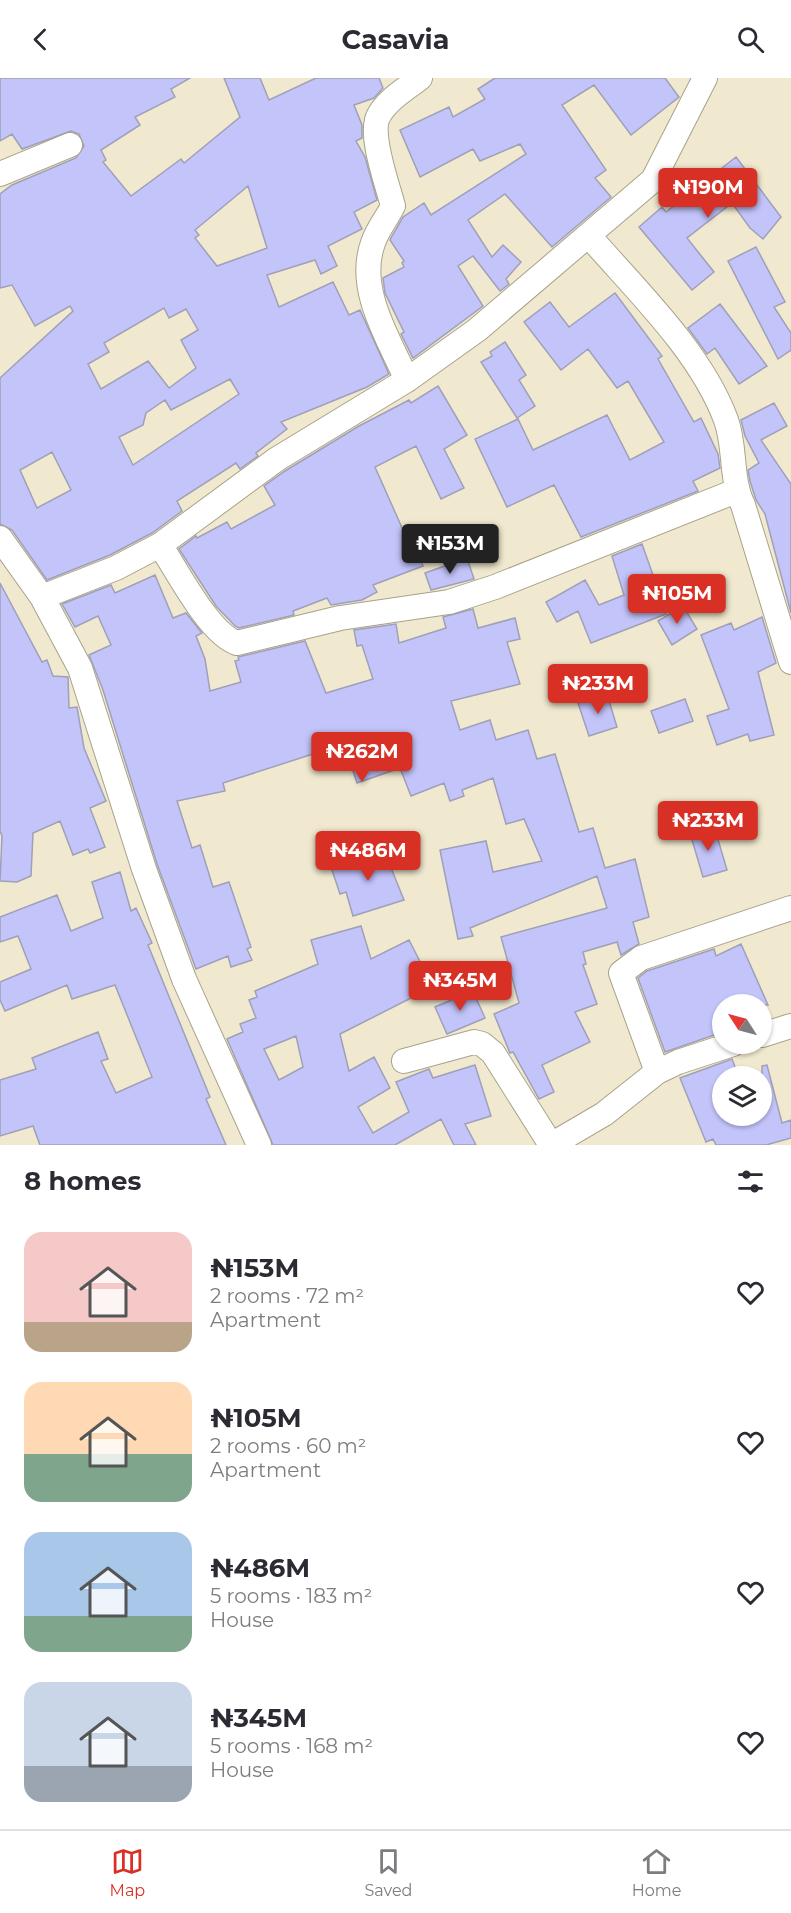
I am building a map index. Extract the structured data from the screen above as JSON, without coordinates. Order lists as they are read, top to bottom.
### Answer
{
  "north": "top left",
  "page": {
    "header": "Casavia",
    "price": [
      "₦190M",
      "₦153M",
      "₦105M",
      "₦233M",
      "₦262M",
      "₦233M",
      "₦486M",
      "₦345M"
    ],
    "heading": "8 homes",
    "list": [
      {
        "name": "₦153M",
        "note": "2 rooms · 72 m² · Apartment"
      },
      {
        "name": "₦105M",
        "note": "2 rooms · 60 m² · Apartment"
      },
      {
        "name": "₦486M",
        "note": "5 rooms · 183 m² · House"
      },
      {
        "name": "₦345M",
        "note": "5 rooms · 168 m² · House"
      }
    ],
    "tabs": ["Map", "Saved", "Home"]
  }
}
